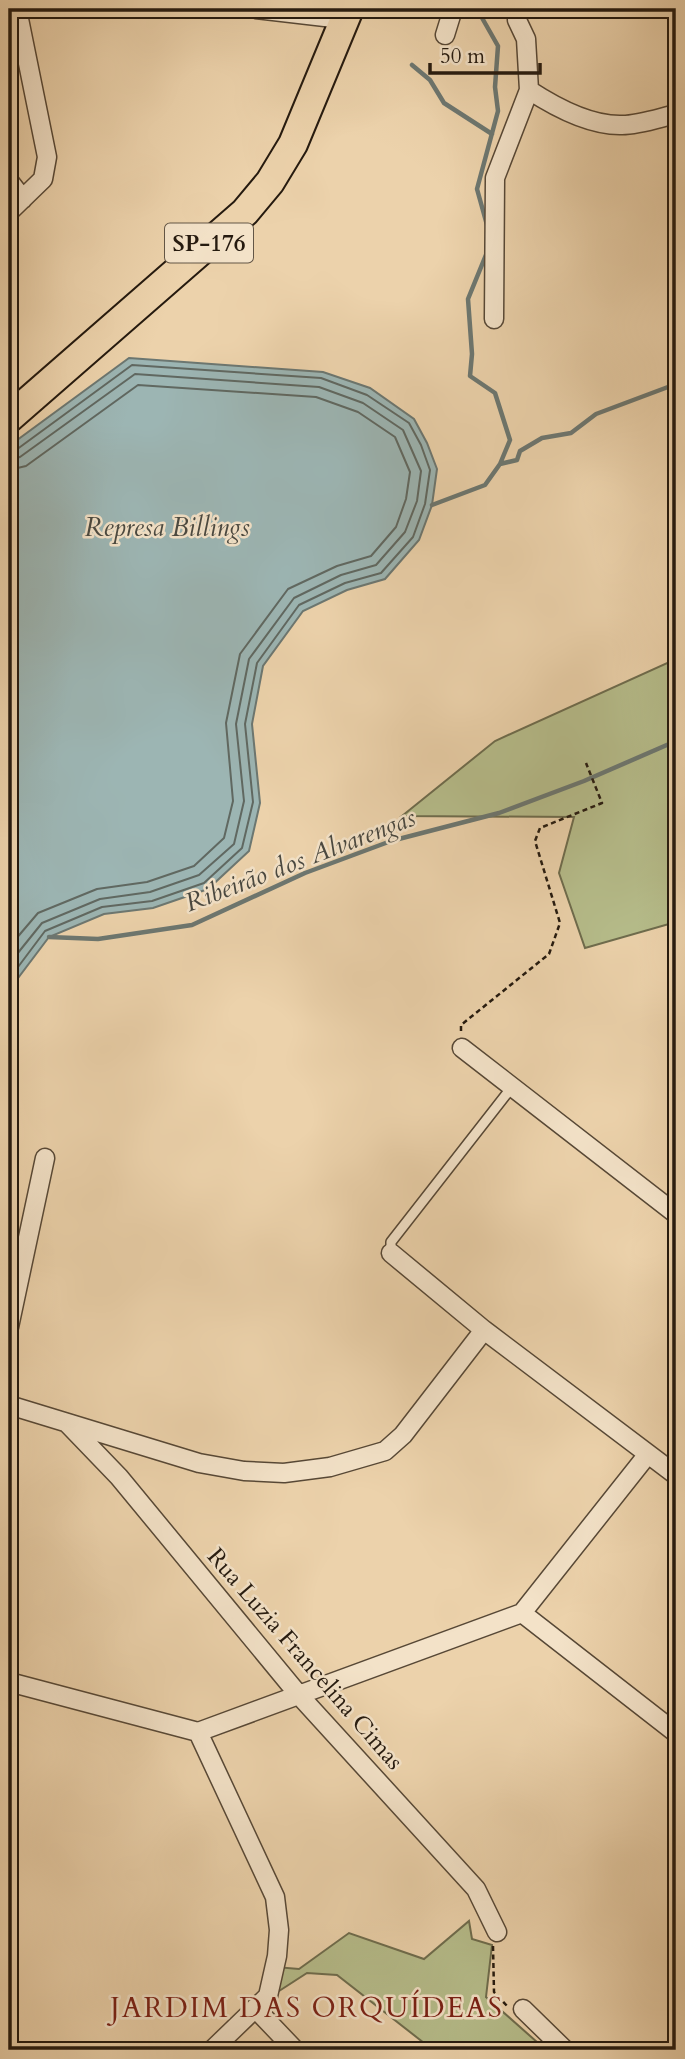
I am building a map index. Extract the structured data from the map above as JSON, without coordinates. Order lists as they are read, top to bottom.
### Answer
{
  "streets": {
    "main road": ["SP-176"],
    "street": ["Rua Luzia Francelina Cimas"]
  },
  "districts": ["JARDIM DAS ORQUÍDEAS"],
  "water": ["Represa Billings", "Ribeirão dos Alvarengas"],
  "scale_bar": "50 m"
}
